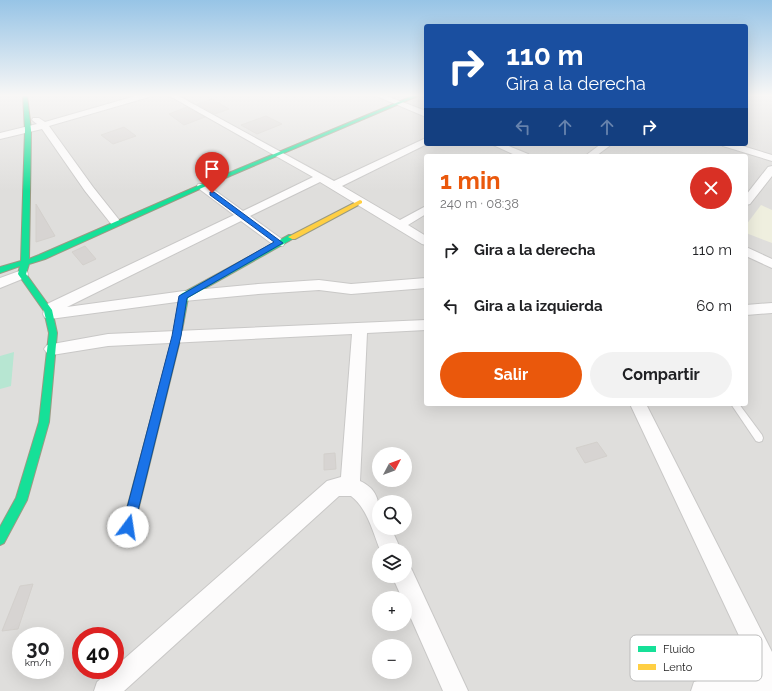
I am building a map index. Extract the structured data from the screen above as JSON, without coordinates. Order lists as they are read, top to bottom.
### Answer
{
  "legend": ["Fluido", "Lento"],
  "north": "top right",
  "page": {
    "turn": ["110 m", "Gira a la derecha"],
    "heading": ["1 min", "240 m · 08:38"],
    "list": [
      {
        "name": "Gira a la derecha",
        "value": "110 m"
      },
      {
        "name": "Gira a la izquierda",
        "value": "60 m"
      }
    ],
    "buttons": ["Salir", "Compartir"],
    "map_buttons": ["+", "−"],
    "speed": "30 km/h",
    "limit": "40"
  }
}
